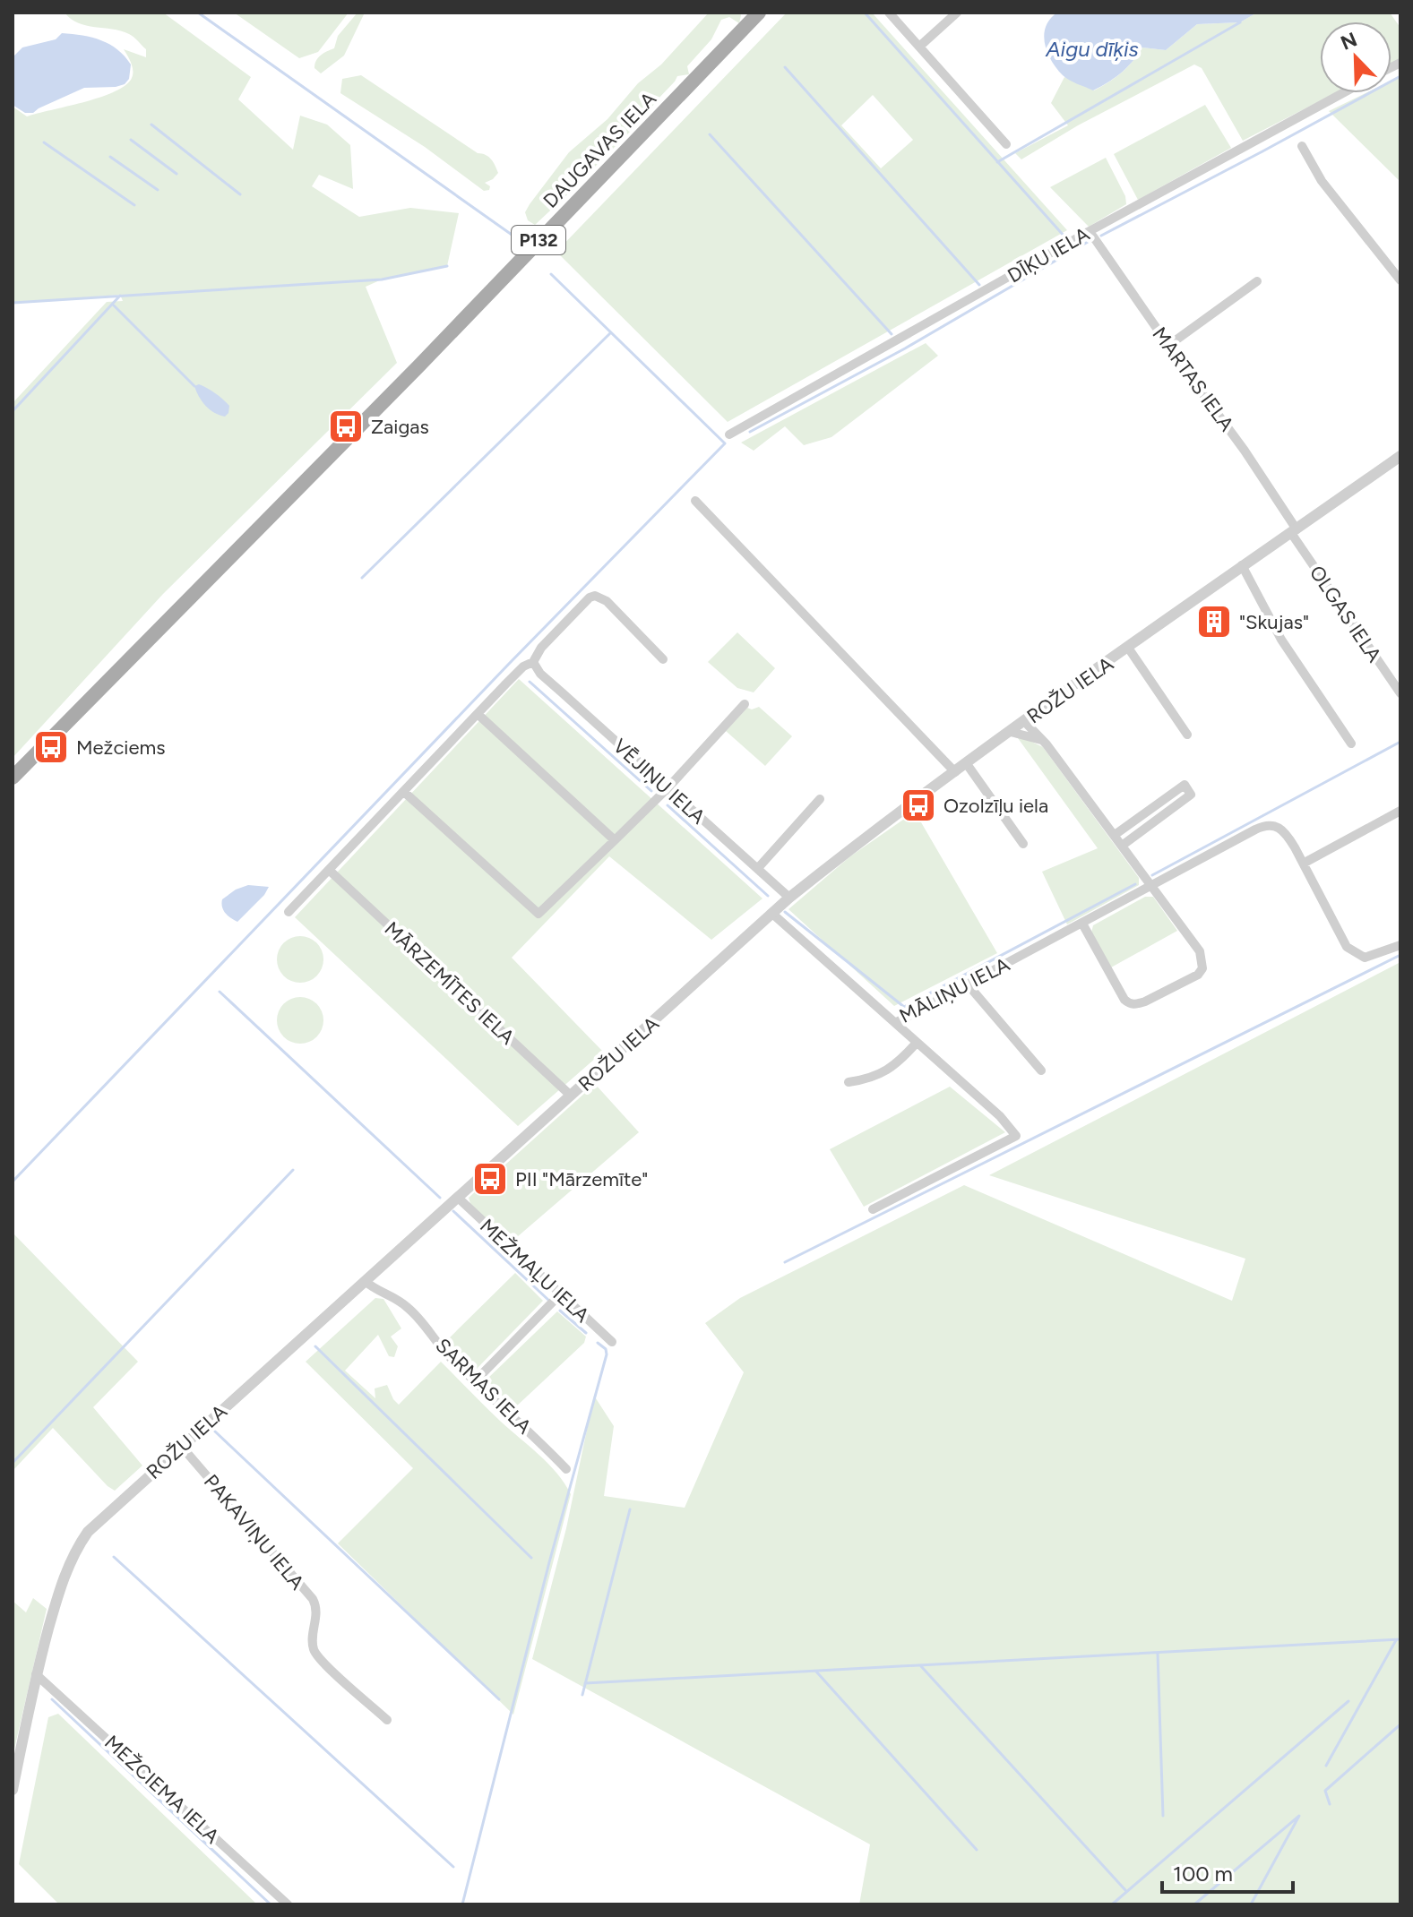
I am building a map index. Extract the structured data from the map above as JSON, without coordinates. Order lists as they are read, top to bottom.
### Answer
{
  "streets": {
    "main road": ["DAUGAVAS IELA", "P132"],
    "street": [
      "DĪĶU IELA",
      "MARTAS IELA",
      "OLGAS IELA",
      "ROŽU IELA",
      "VĒJIŅU IELA",
      "MĀRZEMĪTES IELA",
      "MĀLIŅU IELA",
      "MEŽMAĻU IELA",
      "SARMAS IELA",
      "PAKAVIŅU IELA",
      "MEŽCIEMA IELA"
    ]
  },
  "crossings": [
    ["DĪĶU IELA", "MARTAS IELA"],
    ["MARTAS IELA", "OLGAS IELA"],
    ["MARTAS IELA", "ROŽU IELA"],
    ["OLGAS IELA", "ROŽU IELA"],
    ["ROŽU IELA", "VĒJIŅU IELA"],
    ["ROŽU IELA", "MĀRZEMĪTES IELA"],
    ["ROŽU IELA", "MĀLIŅU IELA"],
    ["ROŽU IELA", "MEŽMAĻU IELA"],
    ["ROŽU IELA", "SARMAS IELA"],
    ["ROŽU IELA", "PAKAVIŅU IELA"],
    ["ROŽU IELA", "MEŽCIEMA IELA"]
  ],
  "water": ["Aigu dīķis"],
  "places": {
    "bus stop": [
      "Zaigas",
      "Mežciems",
      "Ozolzīļu iela",
      "PII \"Mārzemīte\""
    ],
    "building": ["\"Skujas\""]
  },
  "scale_bar": "100 m",
  "north": "top left"
}
